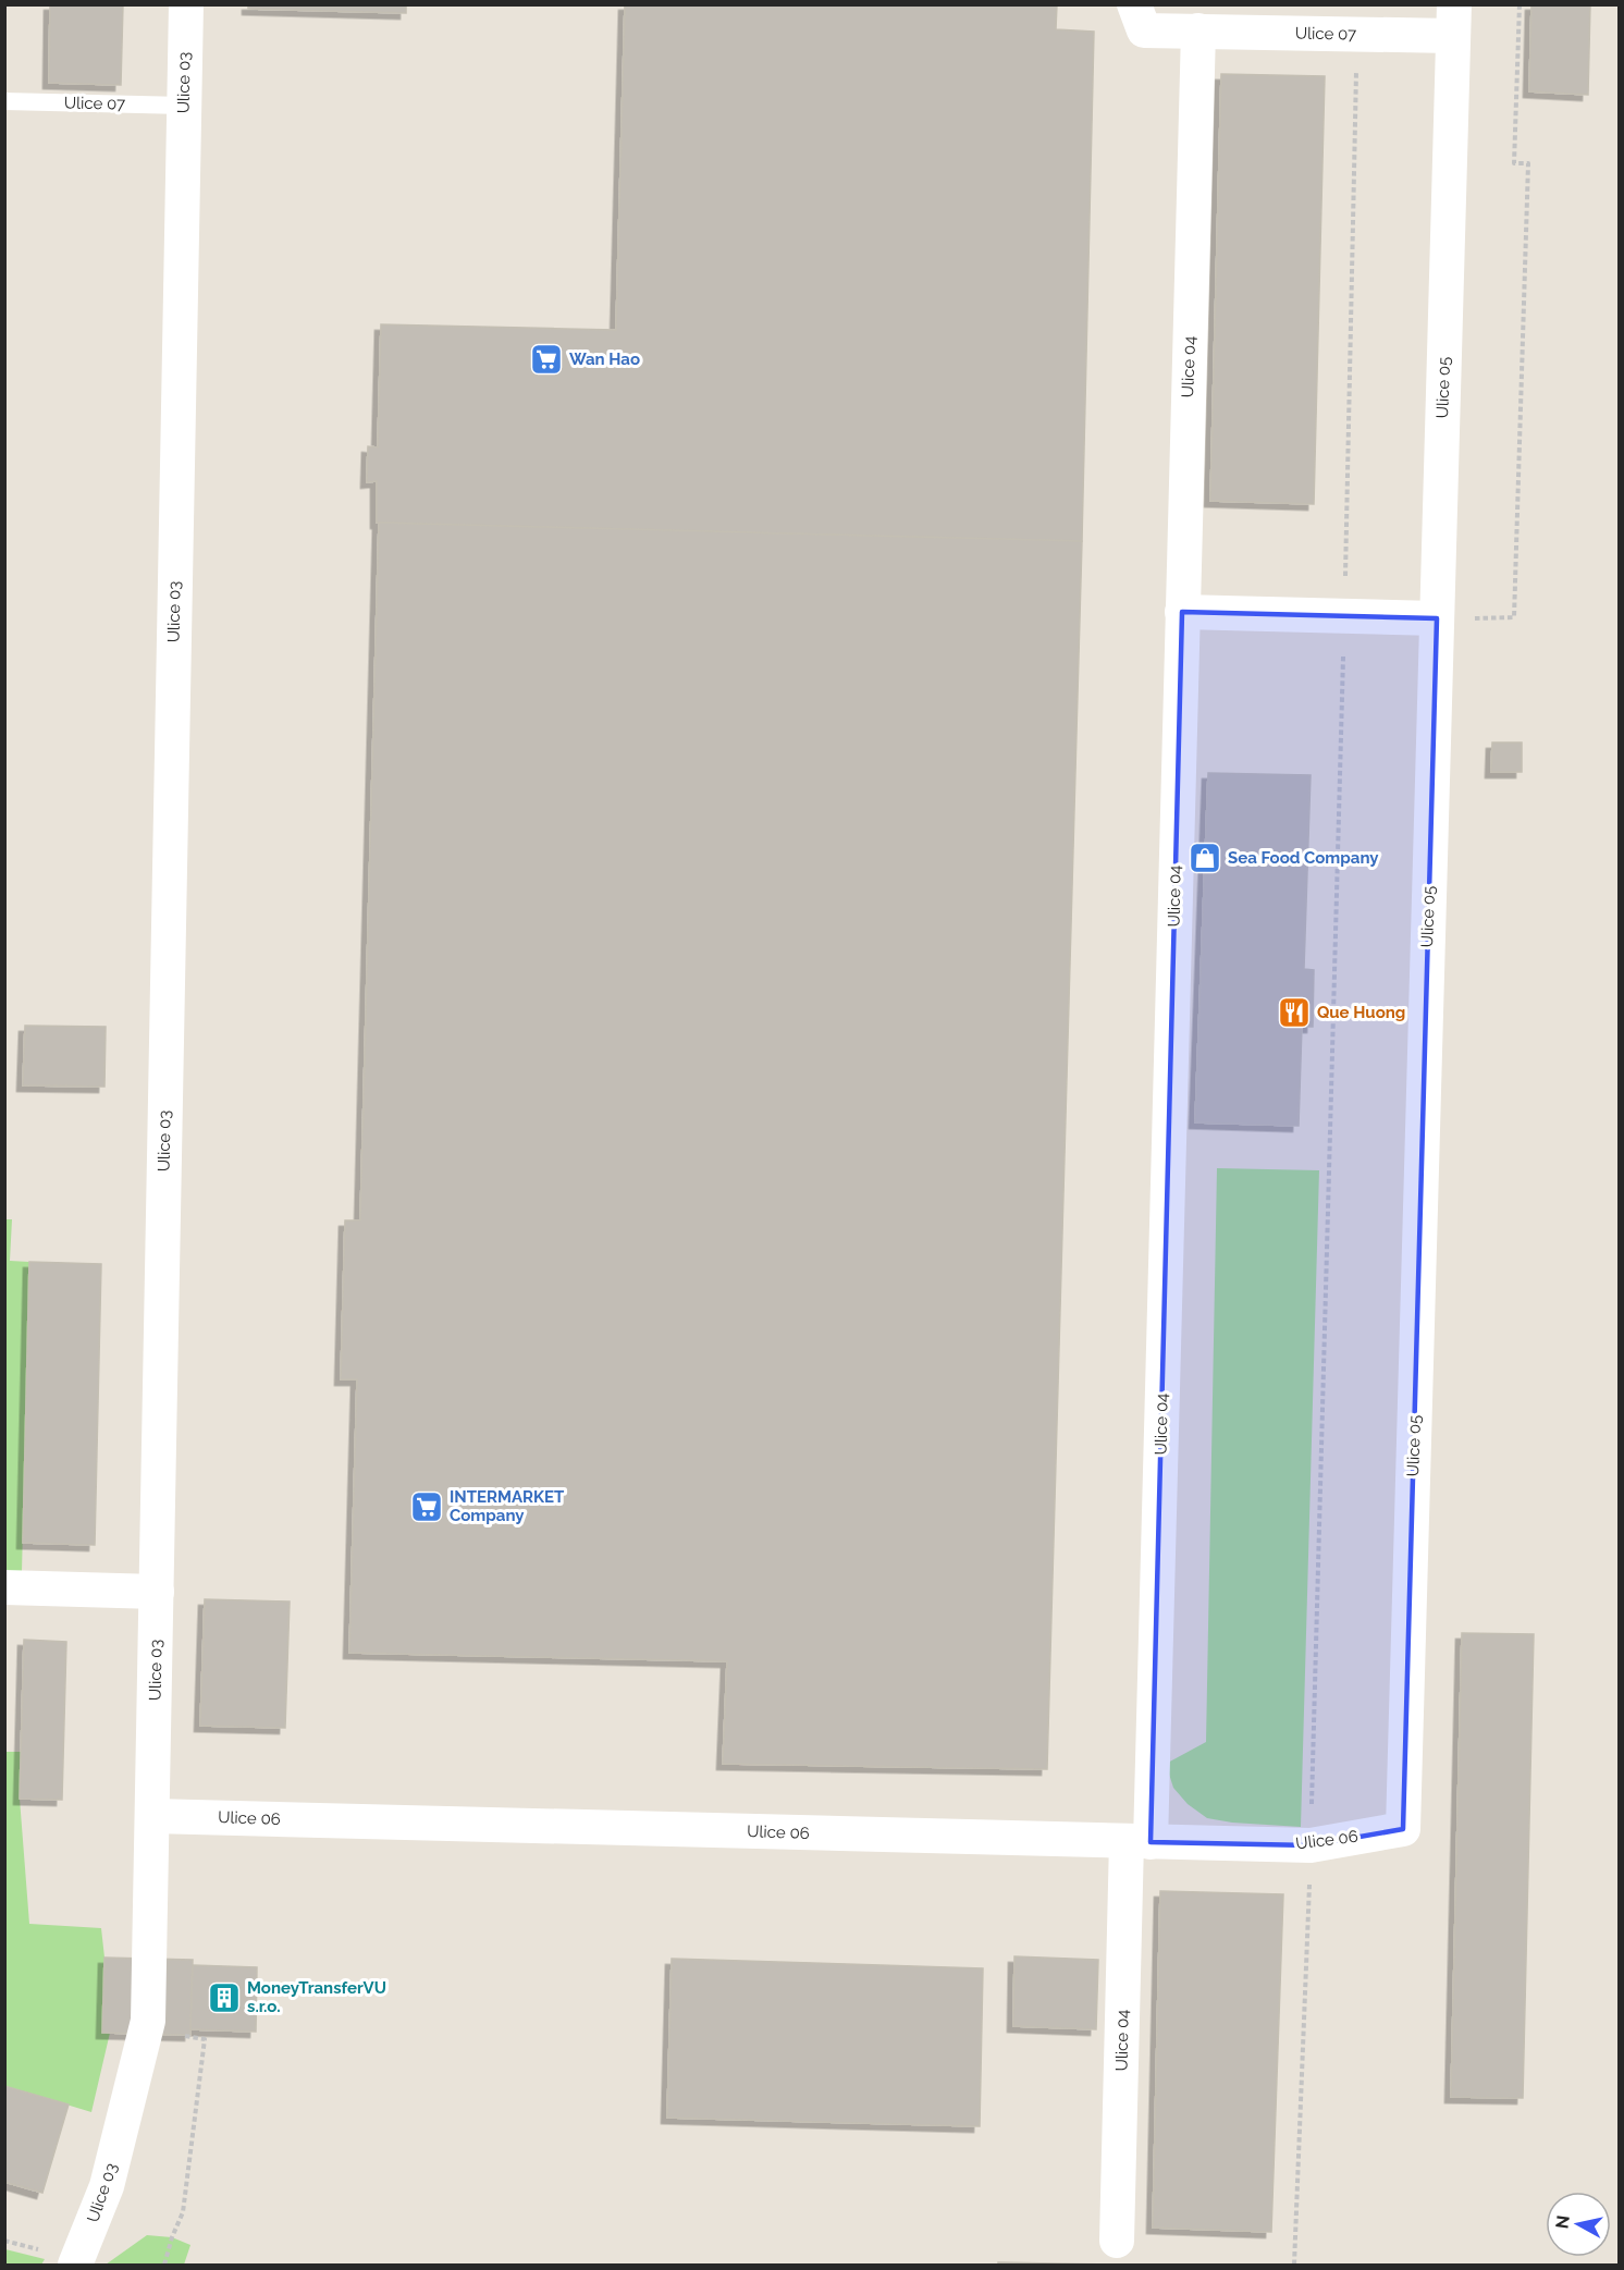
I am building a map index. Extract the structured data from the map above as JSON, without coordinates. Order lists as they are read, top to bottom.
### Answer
{
  "streets": {
    "street": [
      "Ulice 07",
      "Ulice 03",
      "Ulice 04",
      "Ulice 05",
      "Ulice 06"
    ]
  },
  "crossings": [
    ["Ulice 07", "Ulice 03"],
    ["Ulice 07", "Ulice 04"],
    ["Ulice 07", "Ulice 05"],
    ["Ulice 03", "Ulice 06"],
    ["Ulice 04", "Ulice 06"],
    ["Ulice 05", "Ulice 06"]
  ],
  "places": {
    "supermarket": ["Wan Hao", "INTERMARKET Company"],
    "shop": ["Sea Food Company"],
    "restaurant": ["Que Huong"],
    "building": ["MoneyTransferVU s.r.o."]
  },
  "north": "left"
}
